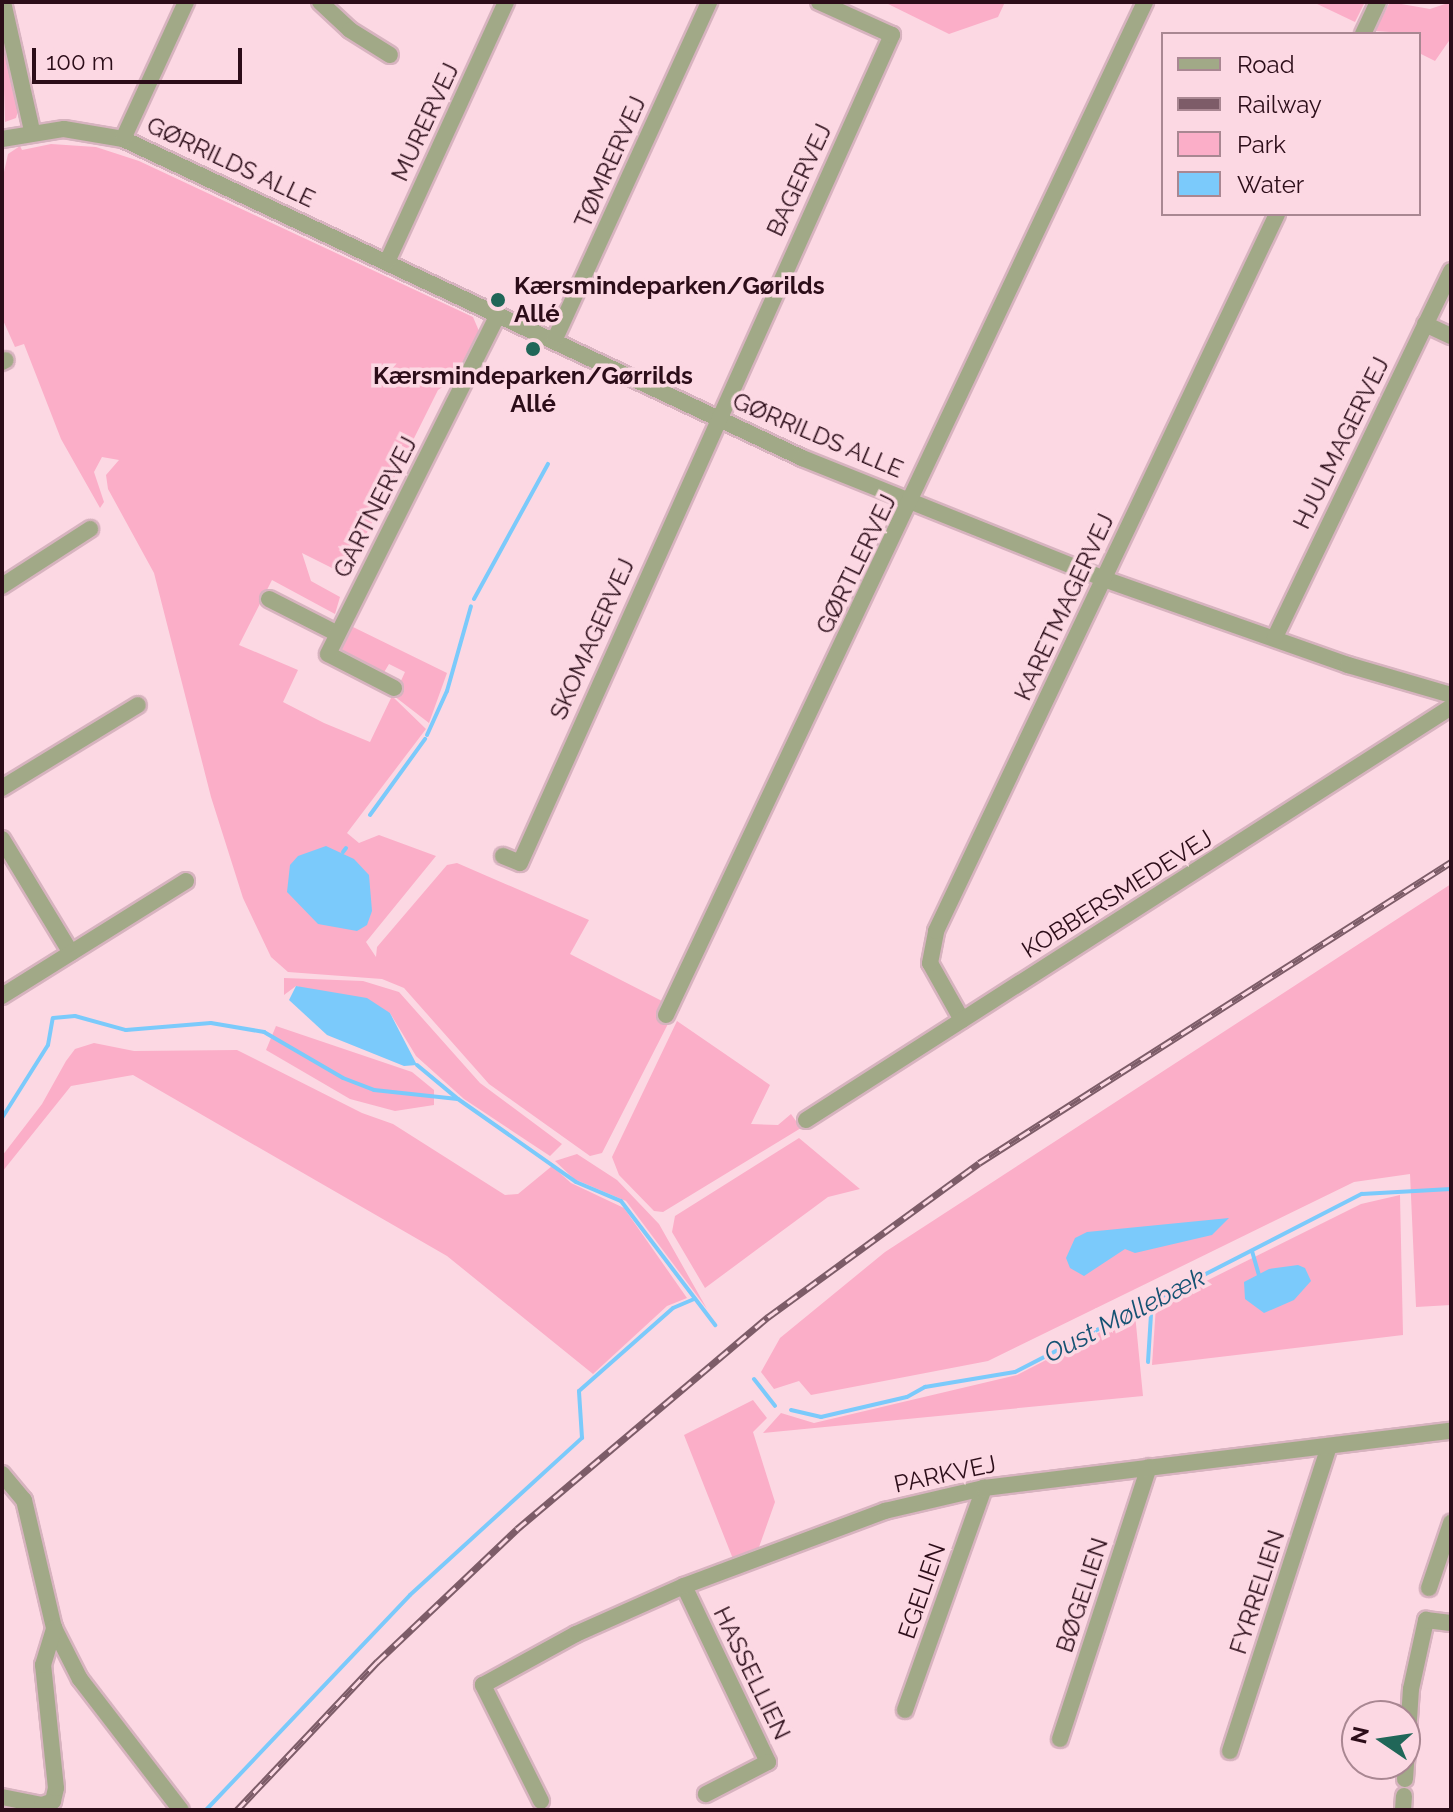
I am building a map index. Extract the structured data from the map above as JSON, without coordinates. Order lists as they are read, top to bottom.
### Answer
{
  "streets": {
    "street": [
      "MURERVEJ",
      "GØRRILDS ALLE",
      "TØMRERVEJ",
      "BAGERVEJ",
      "HJULMAGERVEJ",
      "GARTNERVEJ",
      "GØRTLERVEJ",
      "KARETMAGERVEJ",
      "SKOMAGERVEJ",
      "KOBBERSMEDEVEJ",
      "PARKVEJ",
      "EGELIEN",
      "FYRRELIEN",
      "BØGELIEN",
      "HASSELLIEN"
    ]
  },
  "crossings": [
    ["MURERVEJ", "GØRRILDS ALLE"],
    ["GØRRILDS ALLE", "TØMRERVEJ"],
    ["GØRRILDS ALLE", "BAGERVEJ"],
    ["GØRRILDS ALLE", "HJULMAGERVEJ"],
    ["GØRRILDS ALLE", "GARTNERVEJ"],
    ["GØRRILDS ALLE", "GØRTLERVEJ"],
    ["GØRRILDS ALLE", "KARETMAGERVEJ"],
    ["GØRRILDS ALLE", "SKOMAGERVEJ"],
    ["BAGERVEJ", "SKOMAGERVEJ"],
    ["KARETMAGERVEJ", "KOBBERSMEDEVEJ"],
    ["PARKVEJ", "EGELIEN"],
    ["PARKVEJ", "FYRRELIEN"],
    ["PARKVEJ", "BØGELIEN"],
    ["PARKVEJ", "HASSELLIEN"]
  ],
  "water": ["Oust Møllebæk"],
  "places": ["Kærsmindeparken/Gørilds Allé", "Kærsmindeparken/Gørrilds Allé"],
  "legend": [
    "Road",
    "Railway",
    "Park",
    "Water"
  ],
  "scale_bar": "100 m",
  "north": "left"
}
